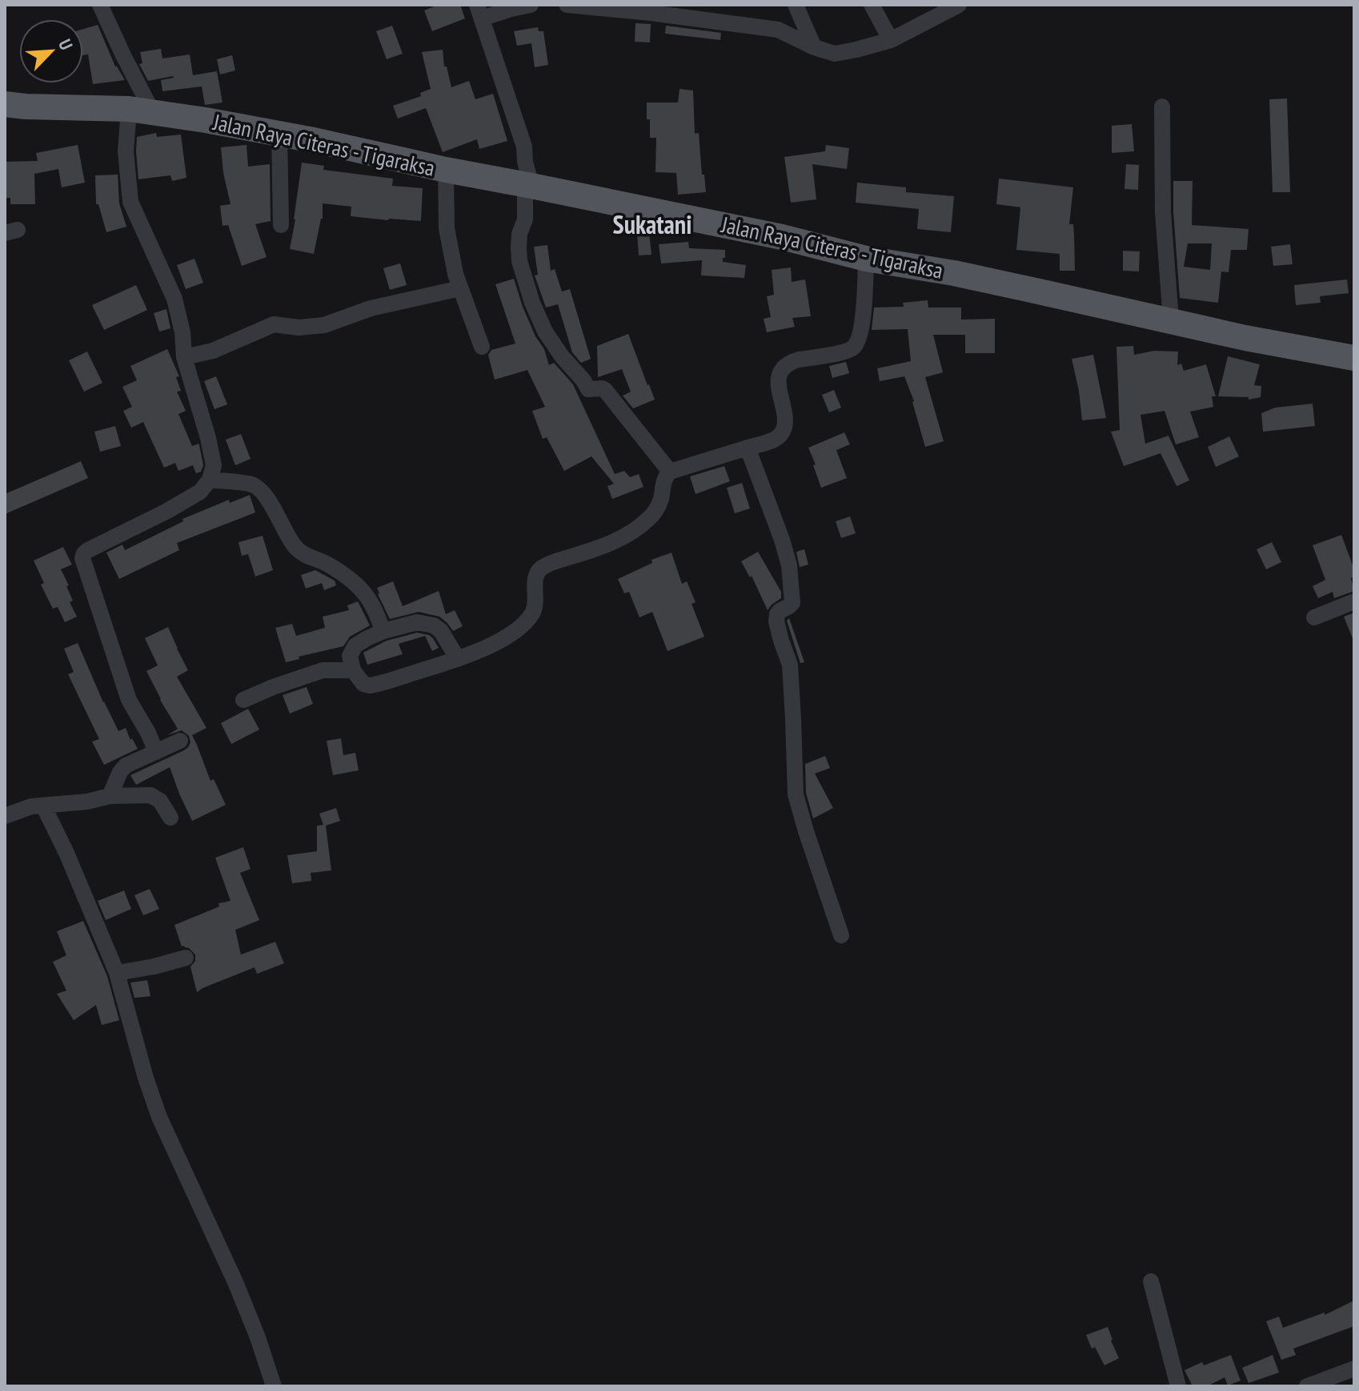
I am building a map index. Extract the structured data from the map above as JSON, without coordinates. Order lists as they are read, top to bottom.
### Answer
{
  "streets": {
    "main road": ["Jalan Raya Citeras - Tigaraksa"]
  },
  "districts": ["Sukatani"],
  "north": "top right"
}
